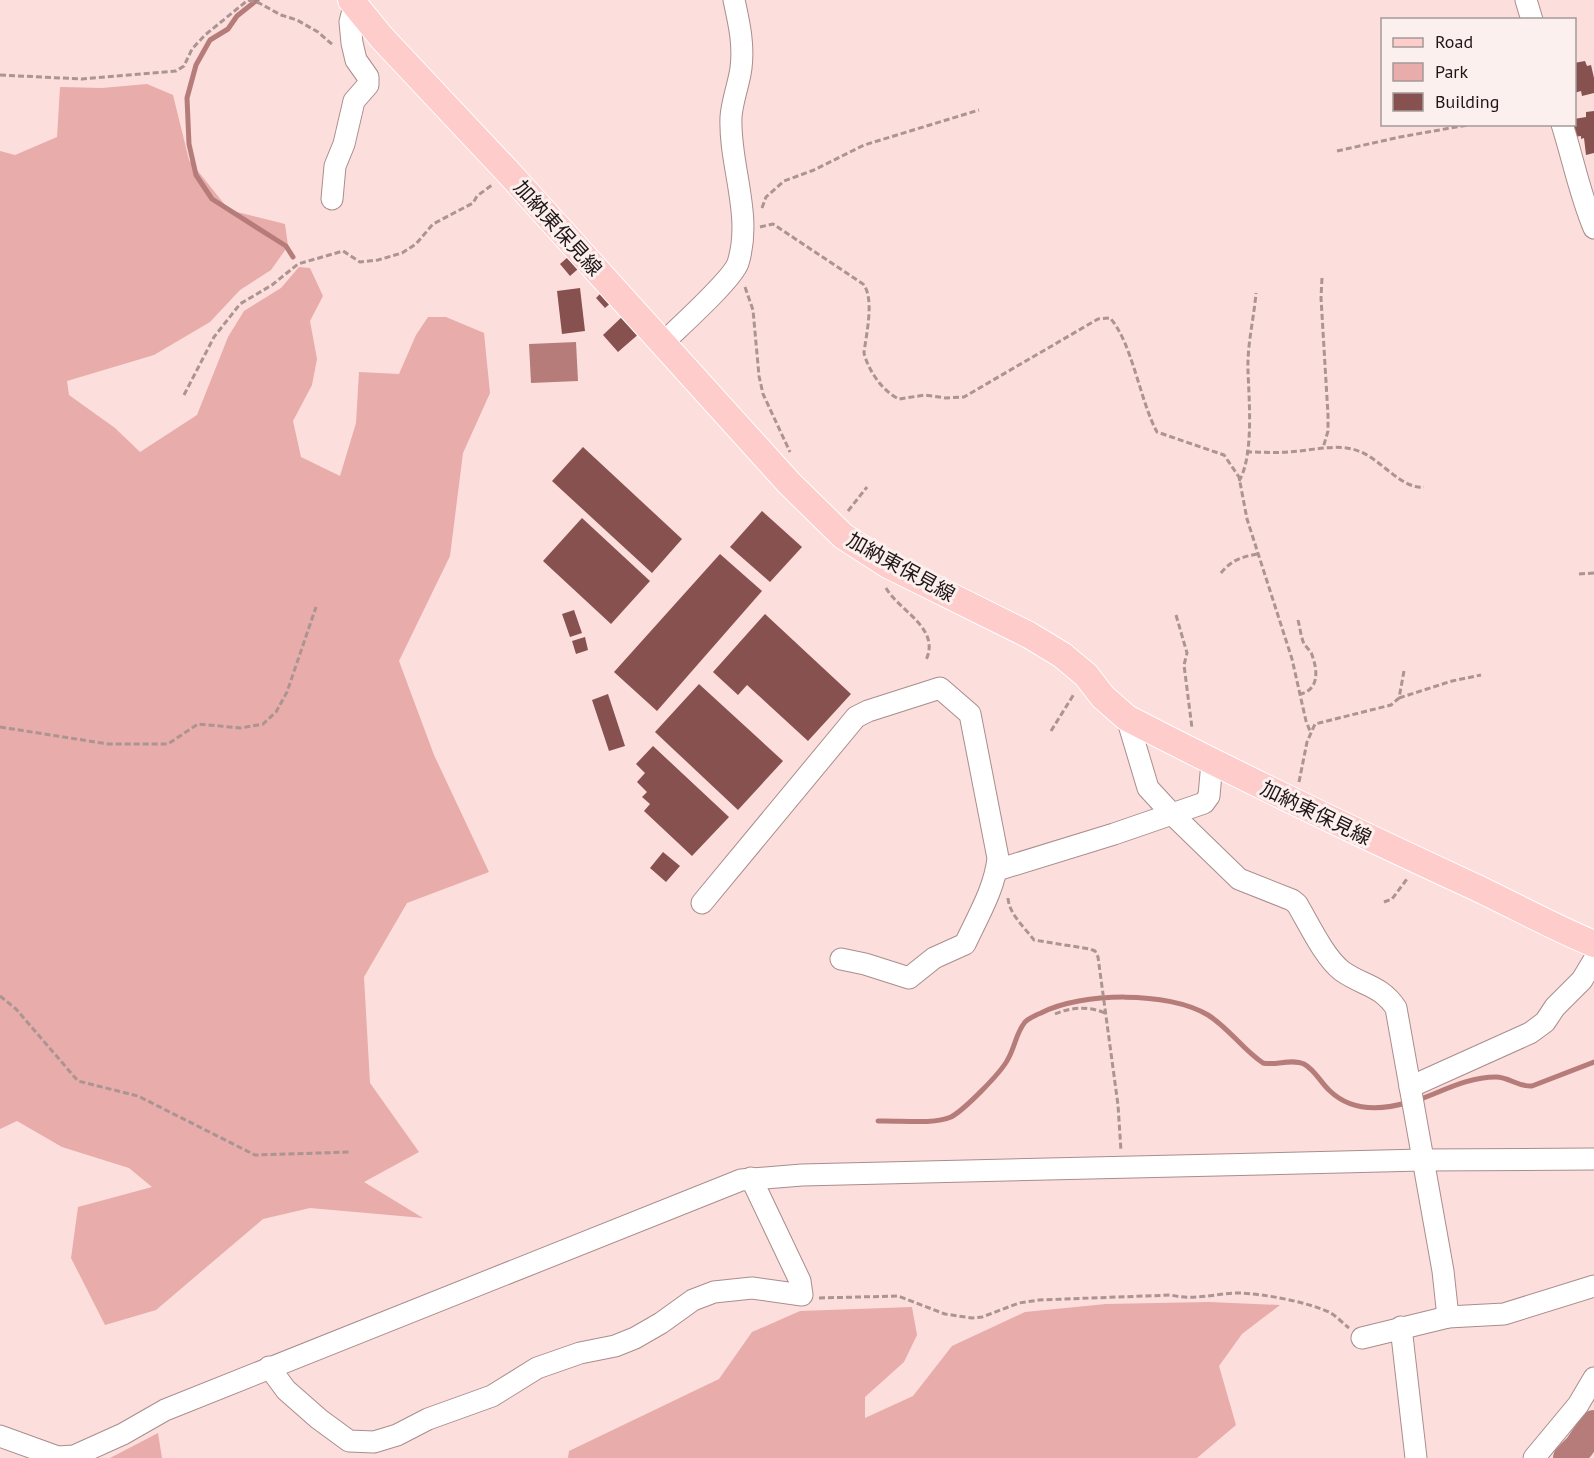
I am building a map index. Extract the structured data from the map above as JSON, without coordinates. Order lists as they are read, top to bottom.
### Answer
{
  "streets": {
    "main road": ["加納東保見線"]
  },
  "legend": ["Road", "Park", "Building"]
}
